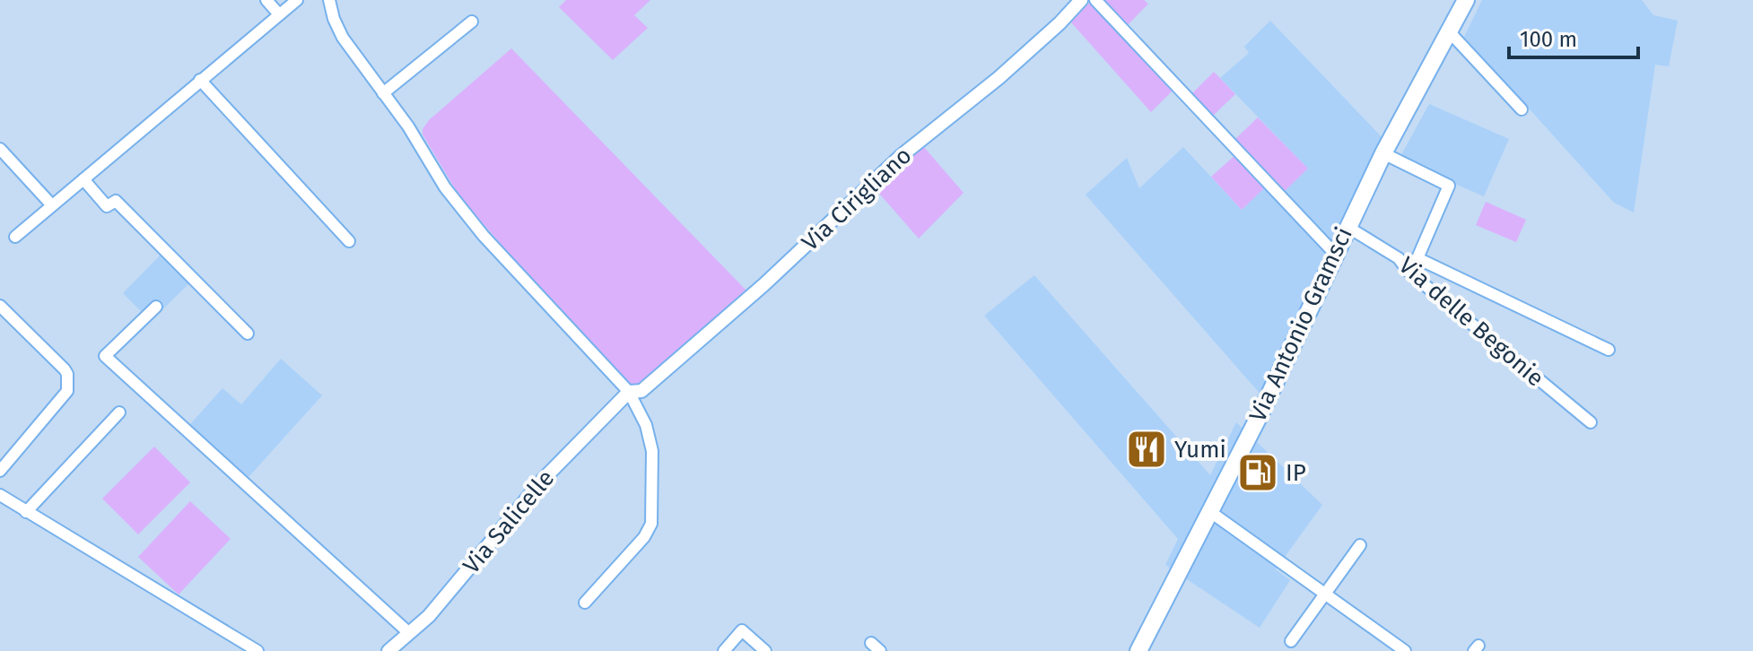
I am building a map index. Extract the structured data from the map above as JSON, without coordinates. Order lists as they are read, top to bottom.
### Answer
{
  "streets": {
    "main road": ["Via Antonio Gramsci"],
    "street": ["Via Cirigliano", "Via delle Begonie", "Via Salicelle"]
  },
  "crossings": [
    ["Via Cirigliano", "Via Salicelle"],
    ["Via delle Begonie", "Via Antonio Gramsci"]
  ],
  "places": {
    "restaurant": ["Yumi"],
    "fuel station": ["IP"]
  },
  "scale_bar": "100 m"
}
